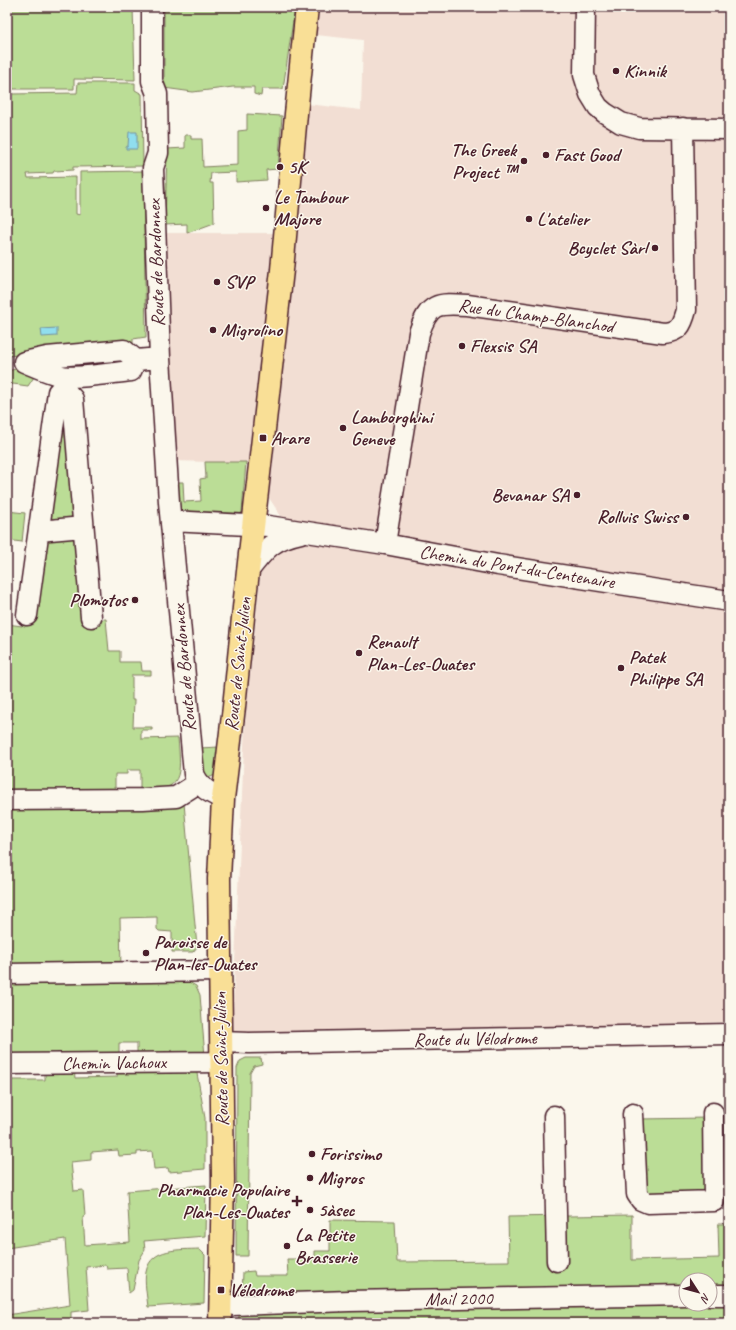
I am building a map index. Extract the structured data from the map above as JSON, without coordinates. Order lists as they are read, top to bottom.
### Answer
{
  "streets": {
    "main road": ["Route de Saint-Julien"],
    "street": [
      "Route de Bardonnex",
      "Rue du Champ-Blanchod",
      "Chemin du Pont-du-Centenaire",
      "Route du Vélodrome",
      "Chemin Vachoux",
      "Mail 2000"
    ]
  },
  "crossings": [
    ["Rue du Champ-Blanchod", "Chemin du Pont-du-Centenaire"],
    ["Chemin du Pont-du-Centenaire", "Route de Saint-Julien"],
    ["Route de Saint-Julien", "Route du Vélodrome"],
    ["Route de Saint-Julien", "Chemin Vachoux"],
    ["Route du Vélodrome", "Chemin Vachoux"]
  ],
  "places": {
    "other": [
      "Kinnik",
      "Fast Good",
      "The Greek Project ™",
      "5K",
      "Le Tambour Majore",
      "L'atelier",
      "Bcyclet Sàrl",
      "SVP",
      "Migrolino",
      "Flexsis SA",
      "Lamborghini Geneve",
      "Bevanar SA",
      "Rollvis Swiss",
      "Plomotos",
      "Renault Plan-Les-Ouates",
      "Patek Philippe SA",
      "Paroisse de Plan-les-Ouates",
      "Forissimo",
      "Migros",
      "5àsec",
      "La Petite Brasserie"
    ],
    "transit": ["Arare", "Vélodrome"],
    "health": ["Pharmacie Populaire Plan-Les-Ouates"]
  },
  "north": "bottom right"
}
